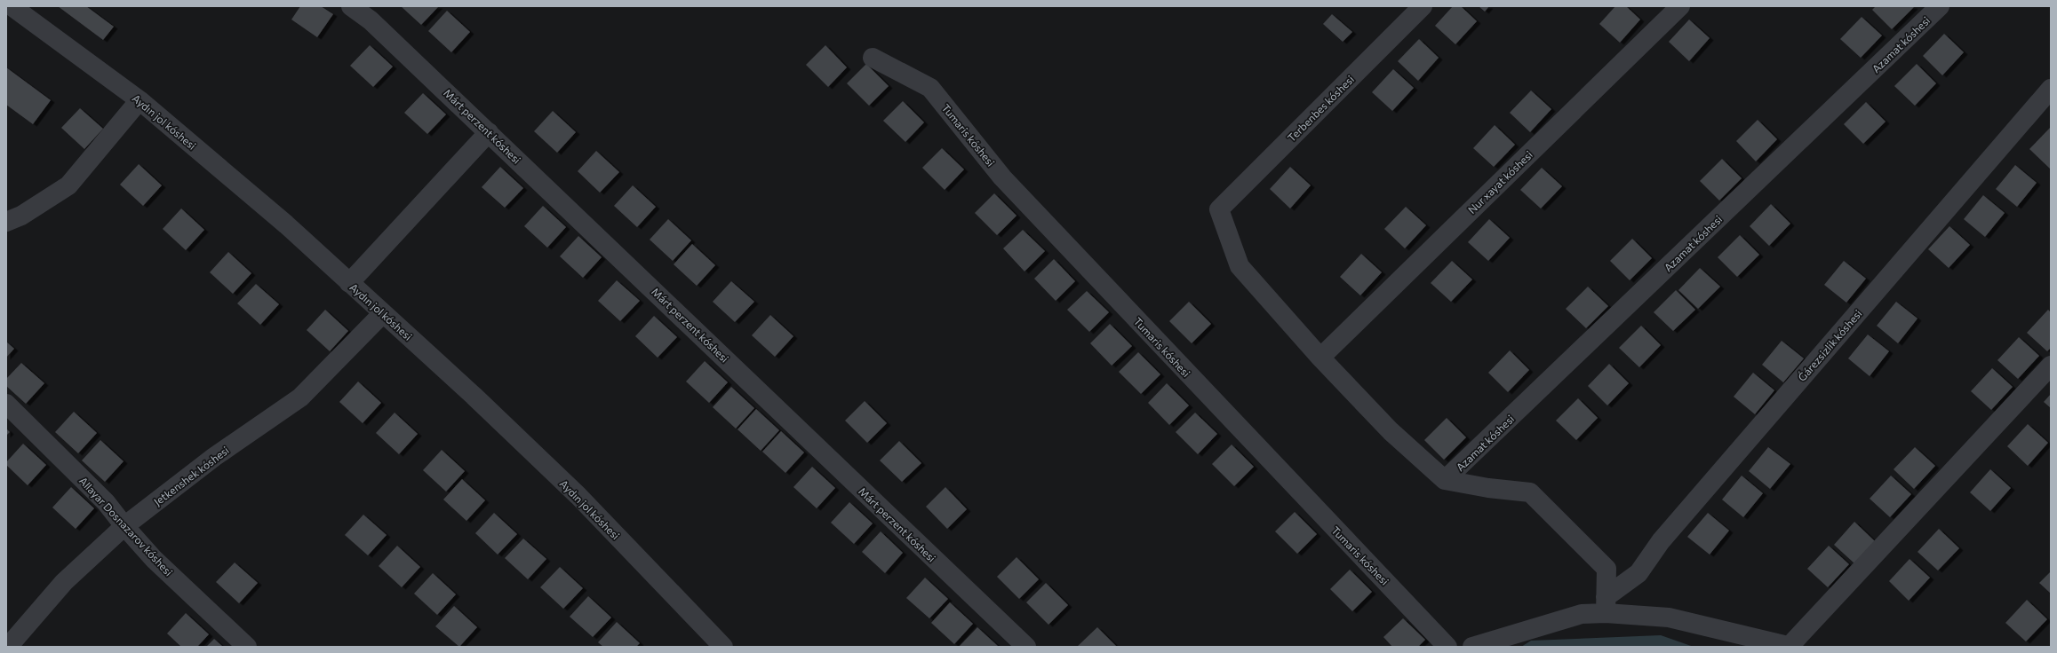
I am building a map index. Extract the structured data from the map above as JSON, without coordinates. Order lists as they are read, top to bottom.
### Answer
{
  "streets": {
    "street": [
      "Azamat kóshesi",
      "Terbenbes kóshesi",
      "Aydın jol kóshesi",
      "Márt perzent kóshesi",
      "Tumaris kóshesi",
      "Nur xayat kóshesi",
      "Ǵárezsizlik kóshesi",
      "Jetkenshek kóshesi",
      "Allayar Dosnazarov kóshesi"
    ]
  },
  "crossings": [
    ["Terbenbes kóshesi", "Nur xayat kóshesi"],
    ["Aydın jol kóshesi", "Jetkenshek kóshesi"],
    ["Jetkenshek kóshesi", "Allayar Dosnazarov kóshesi"]
  ]
}
